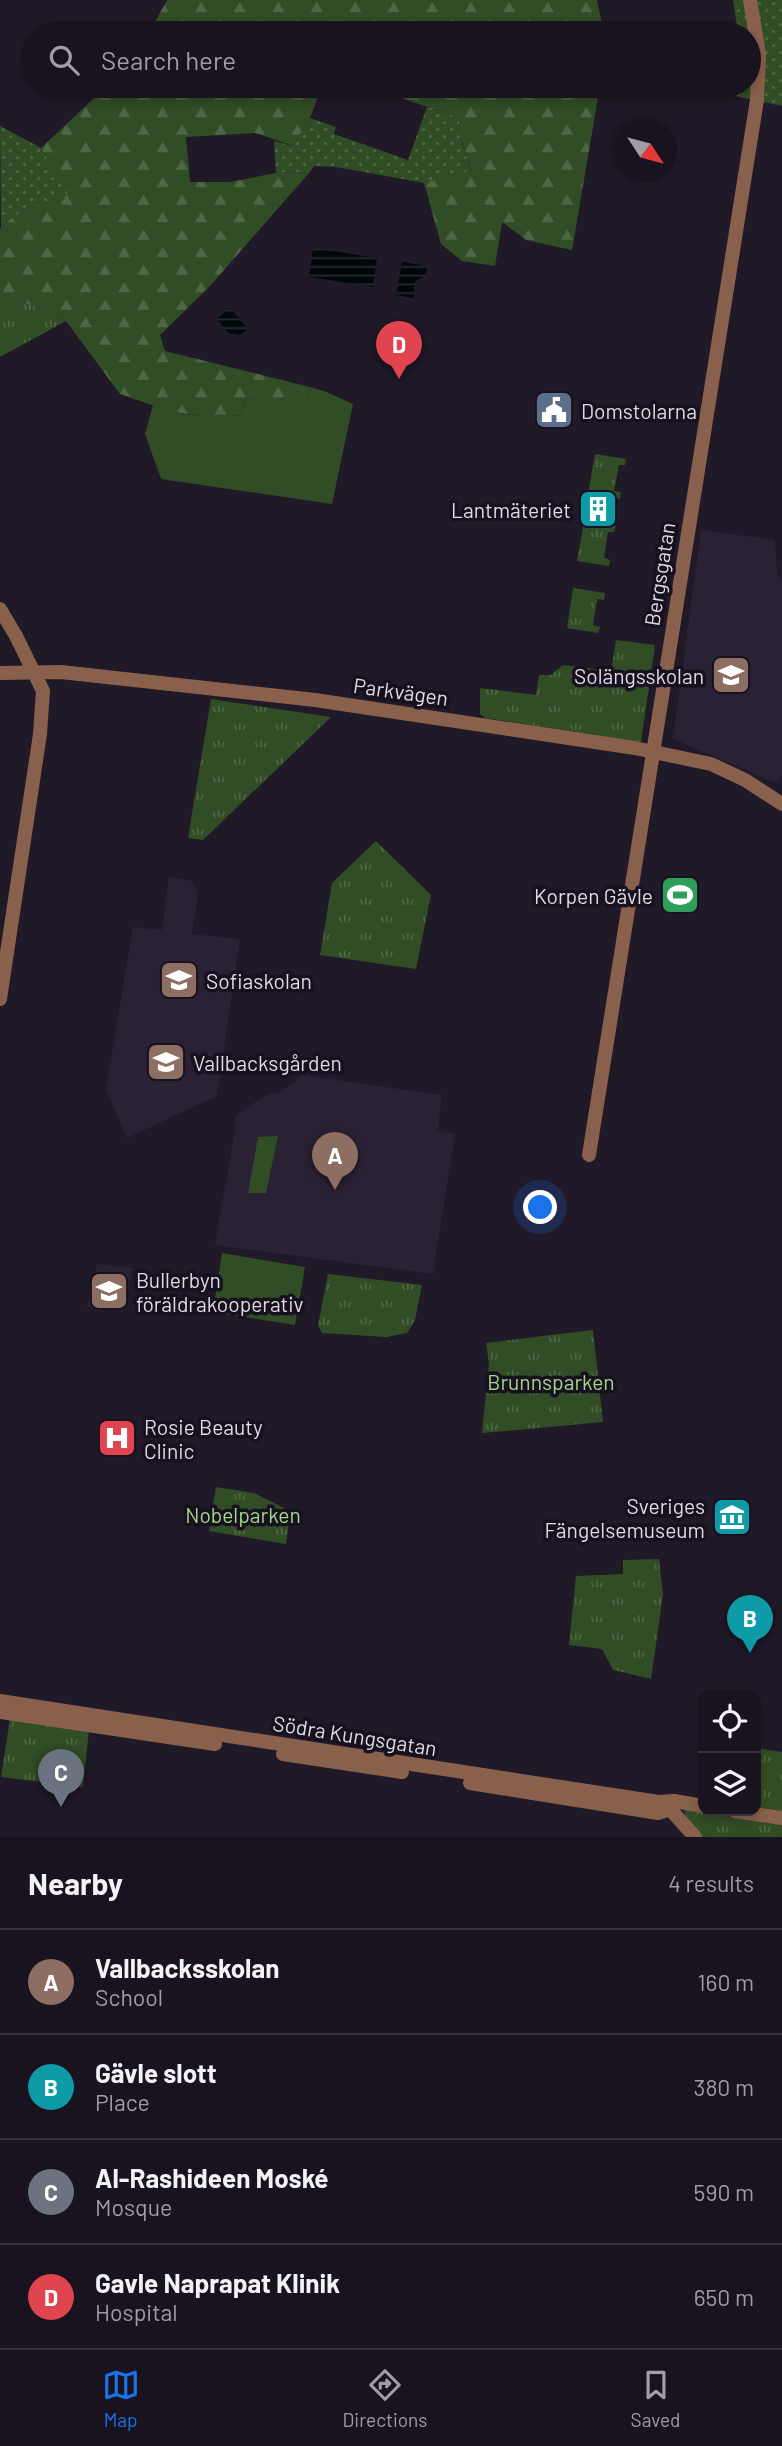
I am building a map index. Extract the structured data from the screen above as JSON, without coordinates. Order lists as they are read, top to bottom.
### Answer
{
  "streets": {
    "street": ["Bergsgatan", "Parkvägen", "Södra Kungsgatan"]
  },
  "crossings": [
    ["Bergsgatan", "Parkvägen"]
  ],
  "parks": ["Brunnsparken", "Nobelparken"],
  "places": {
    "public building": ["Domstolarna"],
    "building": ["Lantmäteriet"],
    "school or university": [
      "Solängsskolan",
      "Sofiaskolan",
      "Vallbacksgården",
      "Bullerbyn föräldrakooperativ"
    ],
    "sports": ["Korpen Gävle"],
    "hospital": ["Rosie Beauty Clinic"],
    "museum": ["Sveriges Fängelsemuseum"]
  },
  "north": "bottom right",
  "page": {
    "search": "Search here",
    "pins": [
      "D",
      "A",
      "B",
      "C"
    ],
    "heading": ["Nearby", "4 results"],
    "list": [
      {
        "mark": "A",
        "name": "Vallbacksskolan",
        "note": "School",
        "value": "160 m"
      },
      {
        "mark": "B",
        "name": "Gävle slott",
        "note": "Place",
        "value": "380 m"
      },
      {
        "mark": "C",
        "name": "Al-Rashideen Moské",
        "note": "Mosque",
        "value": "590 m"
      },
      {
        "mark": "D",
        "name": "Gavle Naprapat Klinik",
        "note": "Hospital",
        "value": "650 m"
      }
    ],
    "nav": ["Map", "Directions", "Saved"]
  }
}
